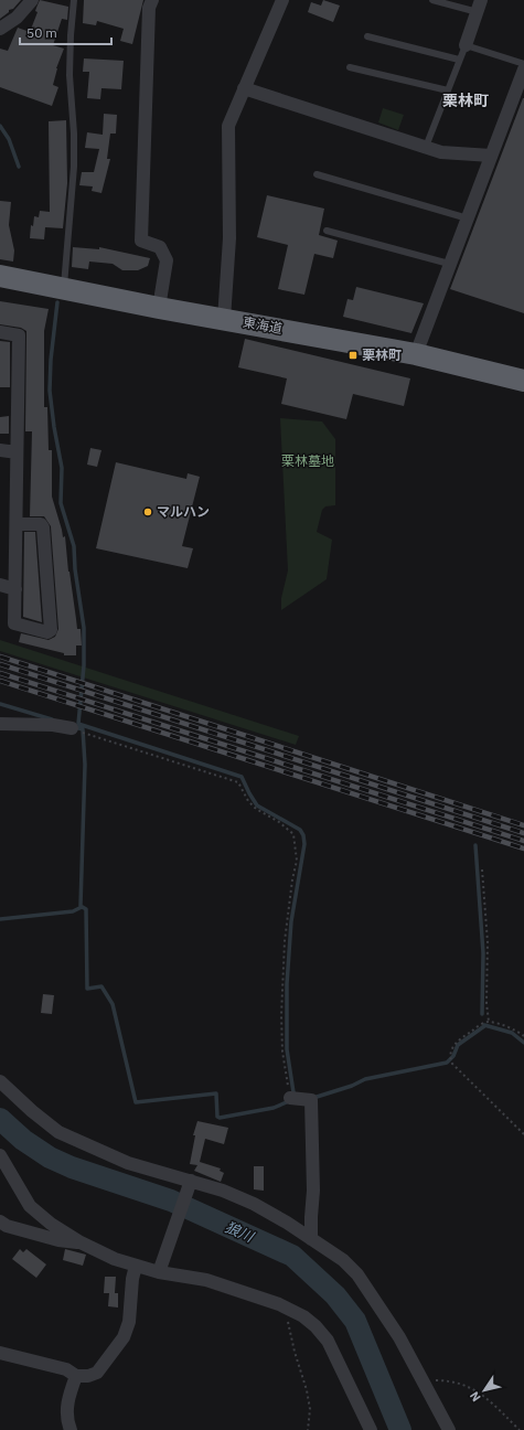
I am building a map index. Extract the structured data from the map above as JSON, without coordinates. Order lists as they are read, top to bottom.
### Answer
{
  "streets": {
    "highway": ["東海道"]
  },
  "districts": ["栗林町"],
  "water": ["狼川"],
  "parks": ["栗林墓地"],
  "places": {
    "transit": ["栗林町"],
    "other": ["マルハン"]
  },
  "scale_bar": "50 m",
  "north": "bottom left"
}
